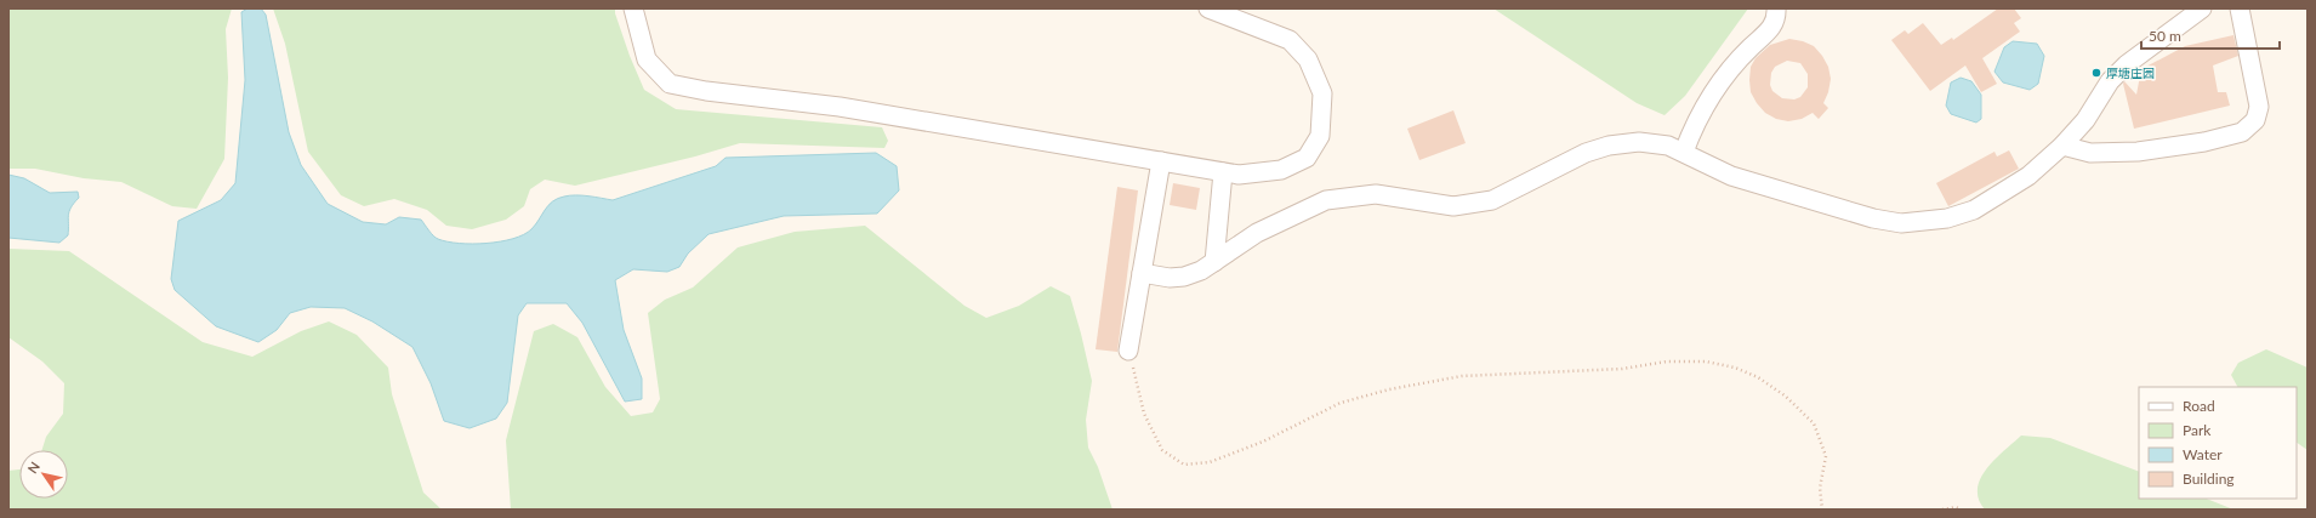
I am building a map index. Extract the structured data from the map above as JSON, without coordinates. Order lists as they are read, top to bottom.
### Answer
{
  "places": ["厚塘庄园"],
  "legend": [
    "Road",
    "Park",
    "Water",
    "Building"
  ],
  "scale_bar": "50 m",
  "north": "top left"
}
